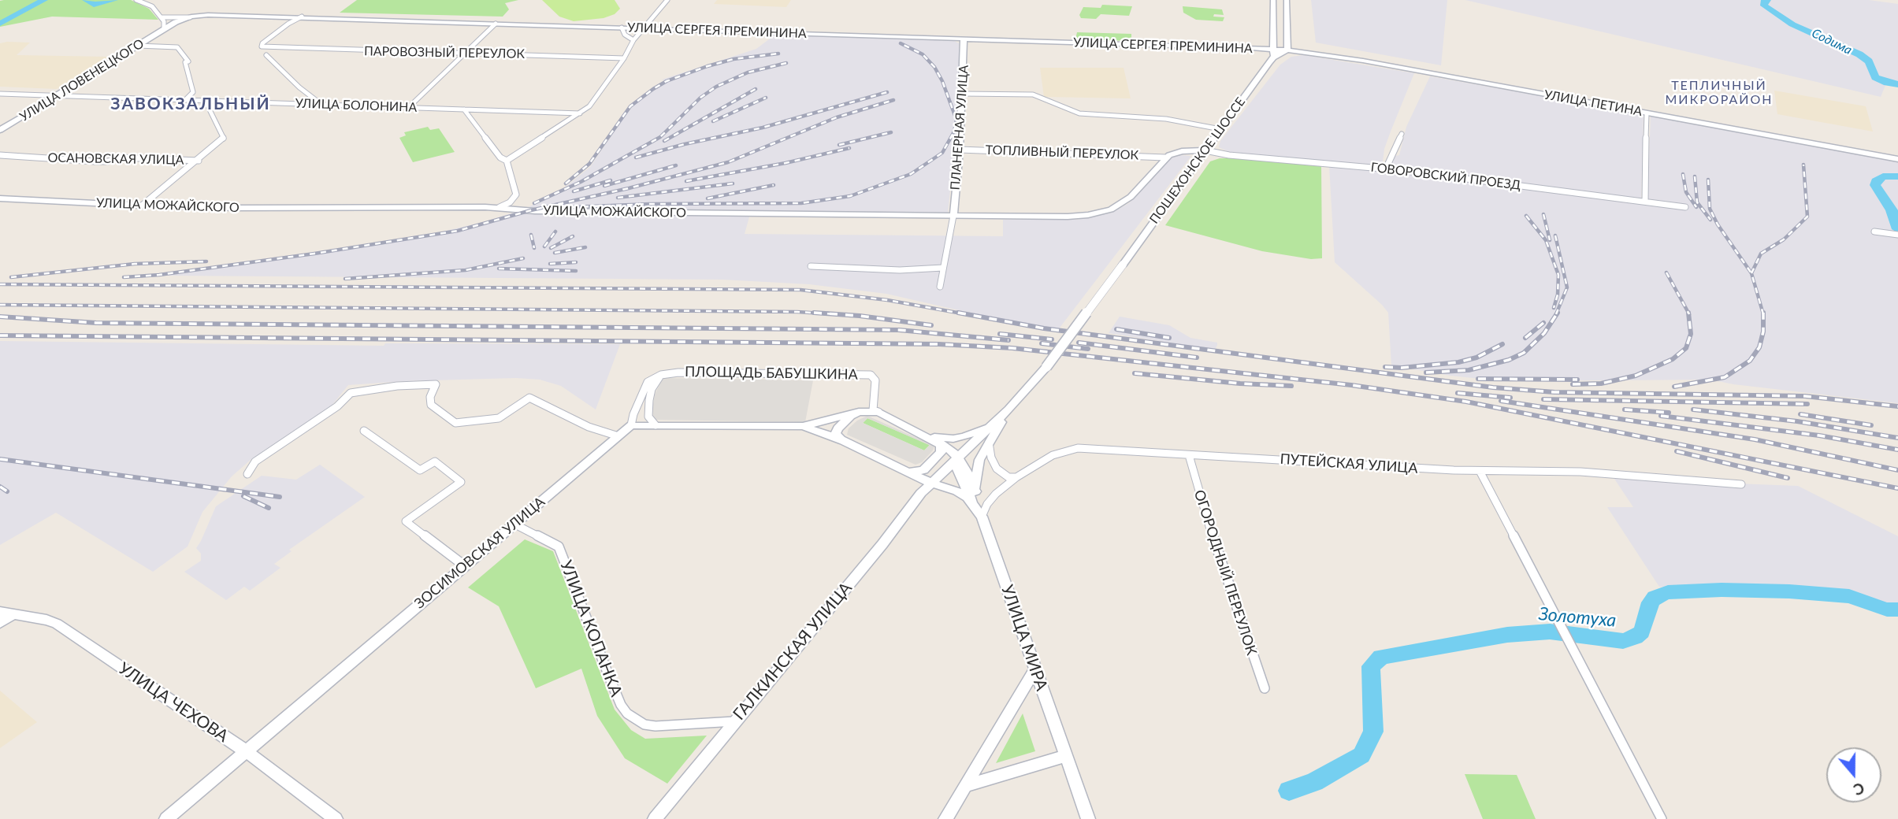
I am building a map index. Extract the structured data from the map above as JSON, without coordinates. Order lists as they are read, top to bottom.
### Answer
{
  "streets": {
    "main road": ["УЛИЦА СЕРГЕЯ ПРЕМИНИНА", "ПОШЕХОНСКОЕ ШОССЕ"],
    "street": [
      "ПАРОВОЗНЫЙ ПЕРЕУЛОК",
      "УЛИЦА ЛОВЕНЕЦКОГО",
      "УЛИЦА ПЕТИНА",
      "УЛИЦА БОЛОНИНА",
      "ПЛАНЕРНАЯ УЛИЦА",
      "ТОПЛИВНЫЙ ПЕРЕУЛОК",
      "ОСАНОВСКАЯ УЛИЦА",
      "ГОВОРОВСКИЙ ПРОЕЗД",
      "УЛИЦА МОЖАЙСКОГО",
      "ПЛОЩАДЬ БАБУШКИНА",
      "ПУТЕЙСКАЯ УЛИЦА",
      "ЗОСИМОВСКАЯ УЛИЦА",
      "ОГОРОДНЫЙ ПЕРЕУЛОК",
      "УЛИЦА КОПАНКА",
      "УЛИЦА МИРА",
      "ГАЛКИНСКАЯ УЛИЦА",
      "УЛИЦА ЧЕХОВА"
    ]
  },
  "crossings": [
    ["УЛИЦА СЕРГЕЯ ПРЕМИНИНА", "ПАРОВОЗНЫЙ ПЕРЕУЛОК"],
    ["УЛИЦА СЕРГЕЯ ПРЕМИНИНА", "УЛИЦА ЛОВЕНЕЦКОГО"],
    ["УЛИЦА СЕРГЕЯ ПРЕМИНИНА", "ПЛАНЕРНАЯ УЛИЦА"],
    ["УЛИЦА ЛОВЕНЕЦКОГО", "УЛИЦА БОЛОНИНА"],
    ["УЛИЦА ПЕТИНА", "ПОШЕХОНСКОЕ ШОССЕ"],
    ["ПЛАНЕРНАЯ УЛИЦА", "ТОПЛИВНЫЙ ПЕРЕУЛОК"],
    ["ПЛАНЕРНАЯ УЛИЦА", "УЛИЦА МОЖАЙСКОГО"],
    ["ТОПЛИВНЫЙ ПЕРЕУЛОК", "УЛИЦА МОЖАЙСКОГО"],
    ["ПОШЕХОНСКОЕ ШОССЕ", "ГОВОРОВСКИЙ ПРОЕЗД"],
    ["ПОШЕХОНСКОЕ ШОССЕ", "ГАЛКИНСКАЯ УЛИЦА"],
    ["ПУТЕЙСКАЯ УЛИЦА", "ОГОРОДНЫЙ ПЕРЕУЛОК"],
    ["ПУТЕЙСКАЯ УЛИЦА", "УЛИЦА МИРА"],
    ["ЗОСИМОВСКАЯ УЛИЦА", "УЛИЦА КОПАНКА"],
    ["ЗОСИМОВСКАЯ УЛИЦА", "УЛИЦА ЧЕХОВА"],
    ["УЛИЦА КОПАНКА", "ГАЛКИНСКАЯ УЛИЦА"],
    ["УЛИЦА МИРА", "ГАЛКИНСКАЯ УЛИЦА"]
  ],
  "districts": ["ТЕПЛИЧНЫЙ МИКРОРАЙОН", "ЗАВОКЗАЛЬНЫЙ"],
  "water": ["Содима", "Золотуха"],
  "north": "bottom"
}
